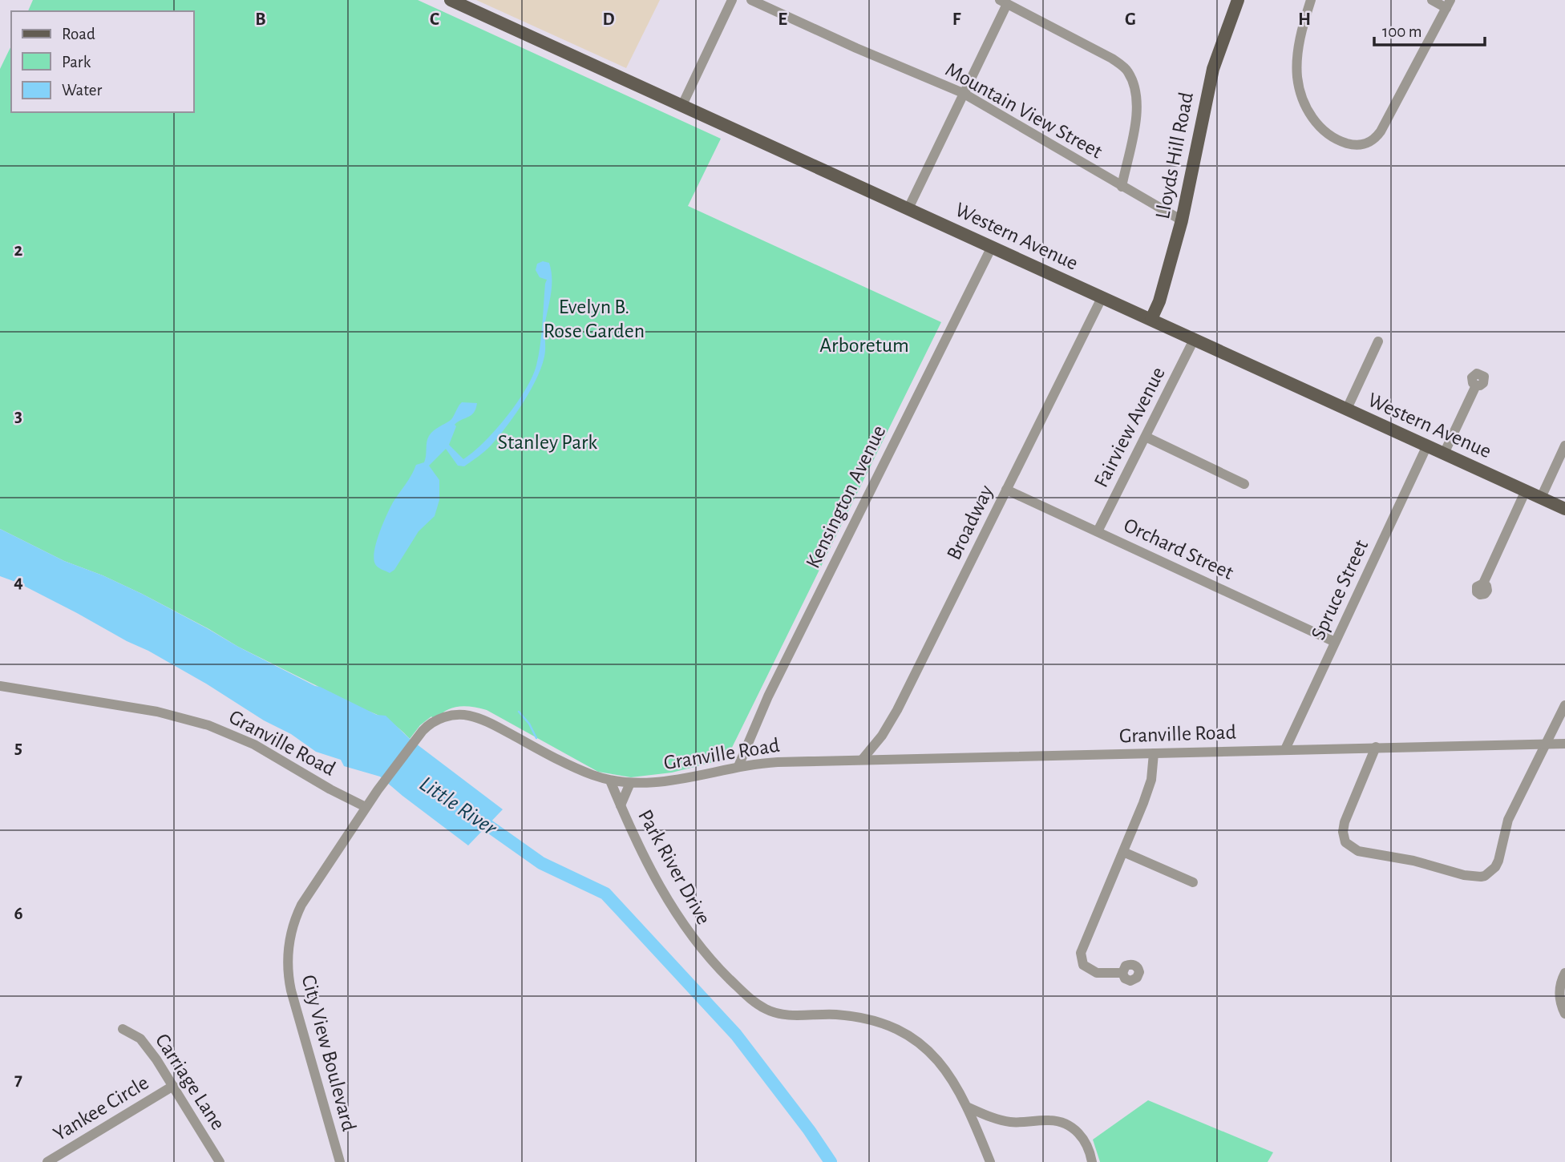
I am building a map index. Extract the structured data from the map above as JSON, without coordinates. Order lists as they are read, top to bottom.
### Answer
{
  "streets": {
    "main road": ["Lloyds Hill Road", "Western Avenue"],
    "street": [
      "Mountain View Street",
      "Fairview Avenue",
      "Kensington Avenue",
      "Broadway",
      "Orchard Street",
      "Spruce Street",
      "Granville Road",
      "Park River Drive",
      "City View Boulevard",
      "Carriage Lane",
      "Yankee Circle"
    ]
  },
  "crossings": [
    ["Mountain View Street", "Lloyds Hill Road"],
    ["Lloyds Hill Road", "Western Avenue"],
    ["Western Avenue", "Fairview Avenue"],
    ["Western Avenue", "Kensington Avenue"],
    ["Western Avenue", "Broadway"],
    ["Western Avenue", "Spruce Street"],
    ["Fairview Avenue", "Orchard Street"],
    ["Kensington Avenue", "Granville Road"],
    ["Broadway", "Orchard Street"],
    ["Broadway", "Granville Road"],
    ["Orchard Street", "Spruce Street"],
    ["Spruce Street", "Granville Road"],
    ["Granville Road", "Park River Drive"],
    ["Granville Road", "City View Boulevard"],
    ["Carriage Lane", "Yankee Circle"]
  ],
  "water": ["Little River"],
  "parks": ["Evelyn B. Rose Garden", "Arboretum", "Stanley Park"],
  "legend": ["Road", "Park", "Water"],
  "scale_bar": "100 m",
  "grid": {
    "columns": [
      "B",
      "C",
      "D",
      "E",
      "F",
      "G",
      "H"
    ],
    "rows": [
      "2",
      "3",
      "4",
      "5",
      "6",
      "7"
    ]
  }
}
